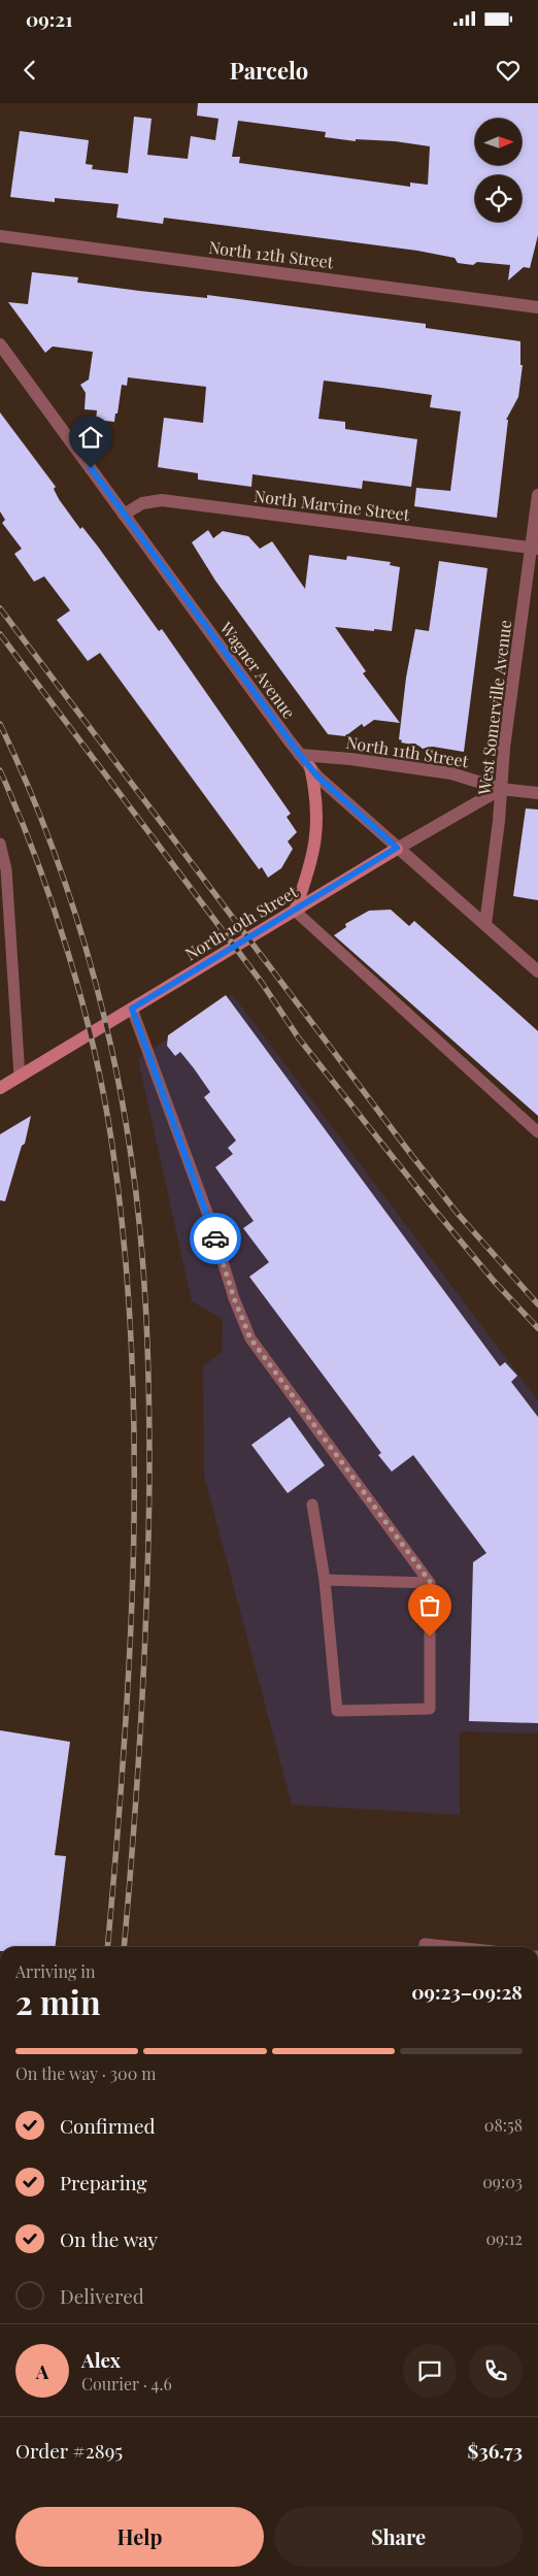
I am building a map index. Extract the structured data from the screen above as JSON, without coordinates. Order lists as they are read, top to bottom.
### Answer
{
  "streets": {
    "street": [
      "North 12th Street",
      "North Marvine Street",
      "Wagner Avenue",
      "West Somerville Avenue",
      "North 11th Street",
      "North 10th Street"
    ]
  },
  "crossings": [
    ["North Marvine Street", "Wagner Avenue"],
    ["North Marvine Street", "West Somerville Avenue"],
    ["Wagner Avenue", "West Somerville Avenue"],
    ["Wagner Avenue", "North 11th Street"],
    ["Wagner Avenue", "North 10th Street"],
    ["West Somerville Avenue", "North 11th Street"],
    ["West Somerville Avenue", "North 10th Street"],
    ["North 11th Street", "North 10th Street"]
  ],
  "north": "right",
  "page": {
    "status": "09:21",
    "header": "Parcelo",
    "heading": ["2 min", "Arriving in", "09:23–09:28"],
    "panel": [
      "Alex",
      "Courier · 4.6",
      "Order #2895",
      "$36.73"
    ],
    "bar": "On the way · 300 m",
    "list": [
      ["Confirmed", "08:58"],
      ["Preparing", "09:03"],
      ["On the way", "09:12"],
      "Delivered"
    ],
    "round": "A",
    "buttons": ["Help", "Share"]
  }
}
